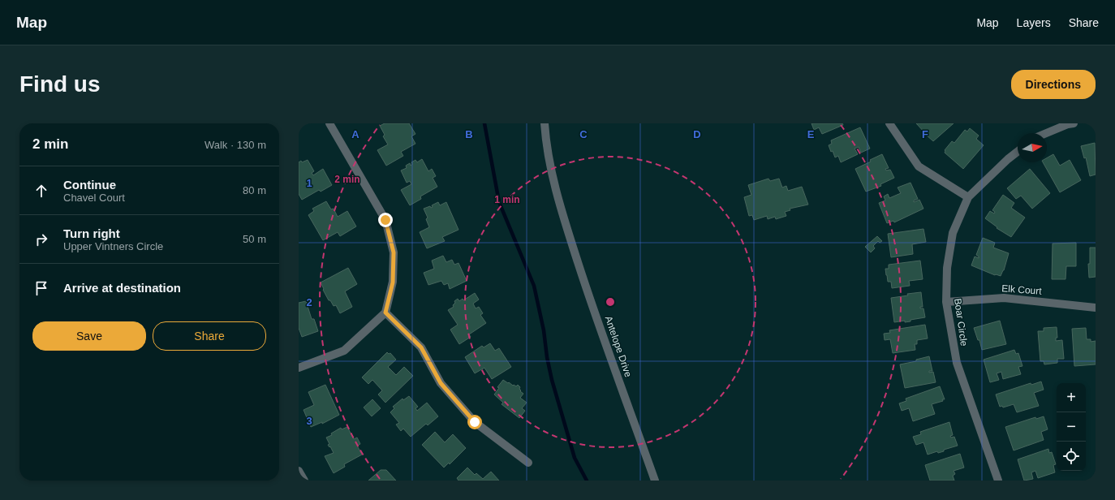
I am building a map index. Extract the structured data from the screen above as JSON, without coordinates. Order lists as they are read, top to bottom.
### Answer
{
  "streets": {
    "street": ["Elk Court", "Boar Circle", "Antelope Drive"]
  },
  "crossings": [
    ["Elk Court", "Boar Circle"]
  ],
  "north": "right",
  "page": {
    "header": "Map",
    "nav": ["Map", "Layers", "Share"],
    "buttons": [
      "Directions",
      ["Save", "Share"]
    ],
    "title": "Find us",
    "heading": ["2 min", "Walk · 130 m"],
    "list": [
      ["Continue", "Chavel Court", "80 m"],
      ["Turn right", "Upper Vintners Circle", "50 m"],
      "Arrive at destination"
    ],
    "map_buttons": ["+", "−"]
  },
  "grid": {
    "columns": [
      "A",
      "B",
      "C",
      "D",
      "E",
      "F"
    ],
    "rows": ["1", "2", "3"]
  },
  "rings": ["2 min", "1 min"]
}
